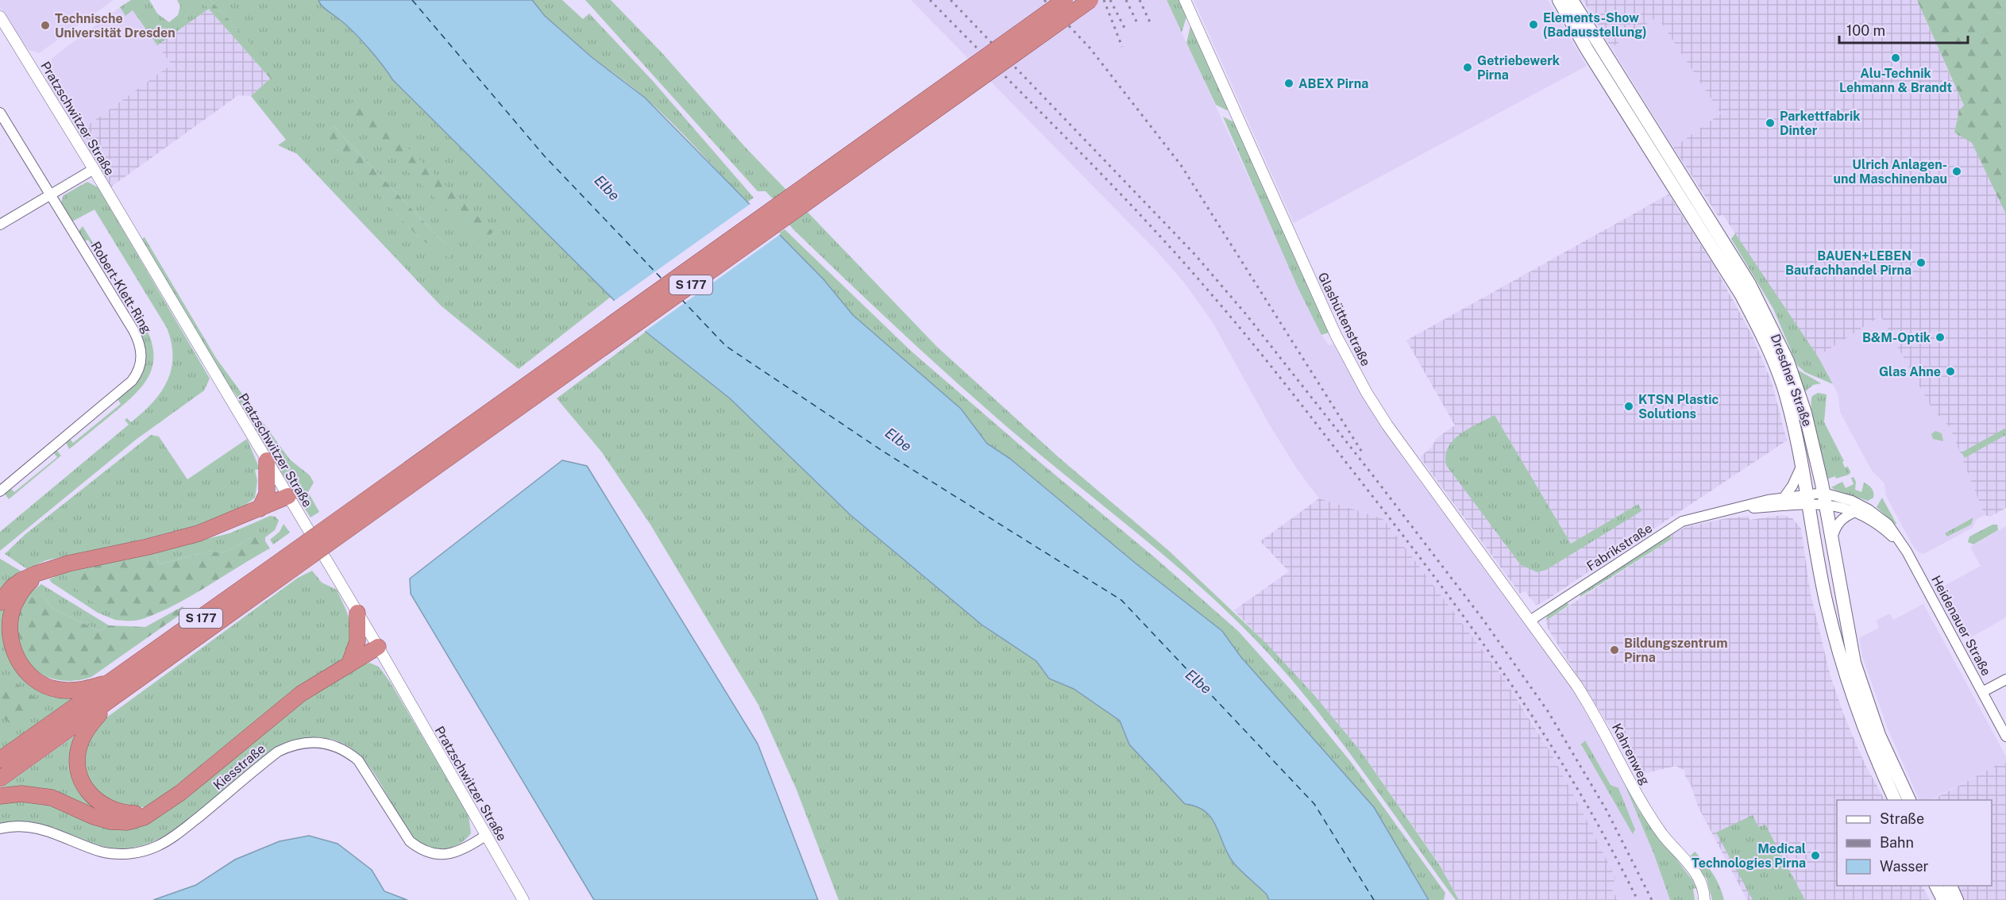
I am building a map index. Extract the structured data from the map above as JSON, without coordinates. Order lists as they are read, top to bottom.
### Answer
{
  "streets": {
    "highway": ["S 177"],
    "main road": ["Dresdner Straße"],
    "street": [
      "Pratzschwitzer Straße",
      "Robert-Klett-Ring",
      "Glashüttenstraße",
      "Fabrikstraße",
      "Heidenauer Straße",
      "Kahrenweg",
      "Kiesstraße"
    ]
  },
  "crossings": [
    ["Pratzschwitzer Straße", "Kiesstraße"],
    ["Glashüttenstraße", "Fabrikstraße"],
    ["Glashüttenstraße", "Kahrenweg"],
    ["Dresdner Straße", "Fabrikstraße"],
    ["Dresdner Straße", "Heidenauer Straße"],
    ["Fabrikstraße", "Kahrenweg"]
  ],
  "water": ["Elbe"],
  "places": [
    "Elements-Show (Badausstellung)",
    "Technische Universität Dresden",
    "Alu-Technik Lehmann & Brandt",
    "Getriebewerk Pirna",
    "ABEX Pirna",
    "Parkettfabrik Dinter",
    "Ulrich Anlagen- und Maschinenbau",
    "BAUEN+LEBEN Baufachhandel Pirna",
    "B&M-Optik",
    "Glas Ahne",
    "KTSN Plastic Solutions",
    "Bildungszentrum Pirna",
    "Medical Technologies Pirna"
  ],
  "legend": ["Straße", "Bahn", "Wasser"],
  "scale_bar": "100 m"
}
